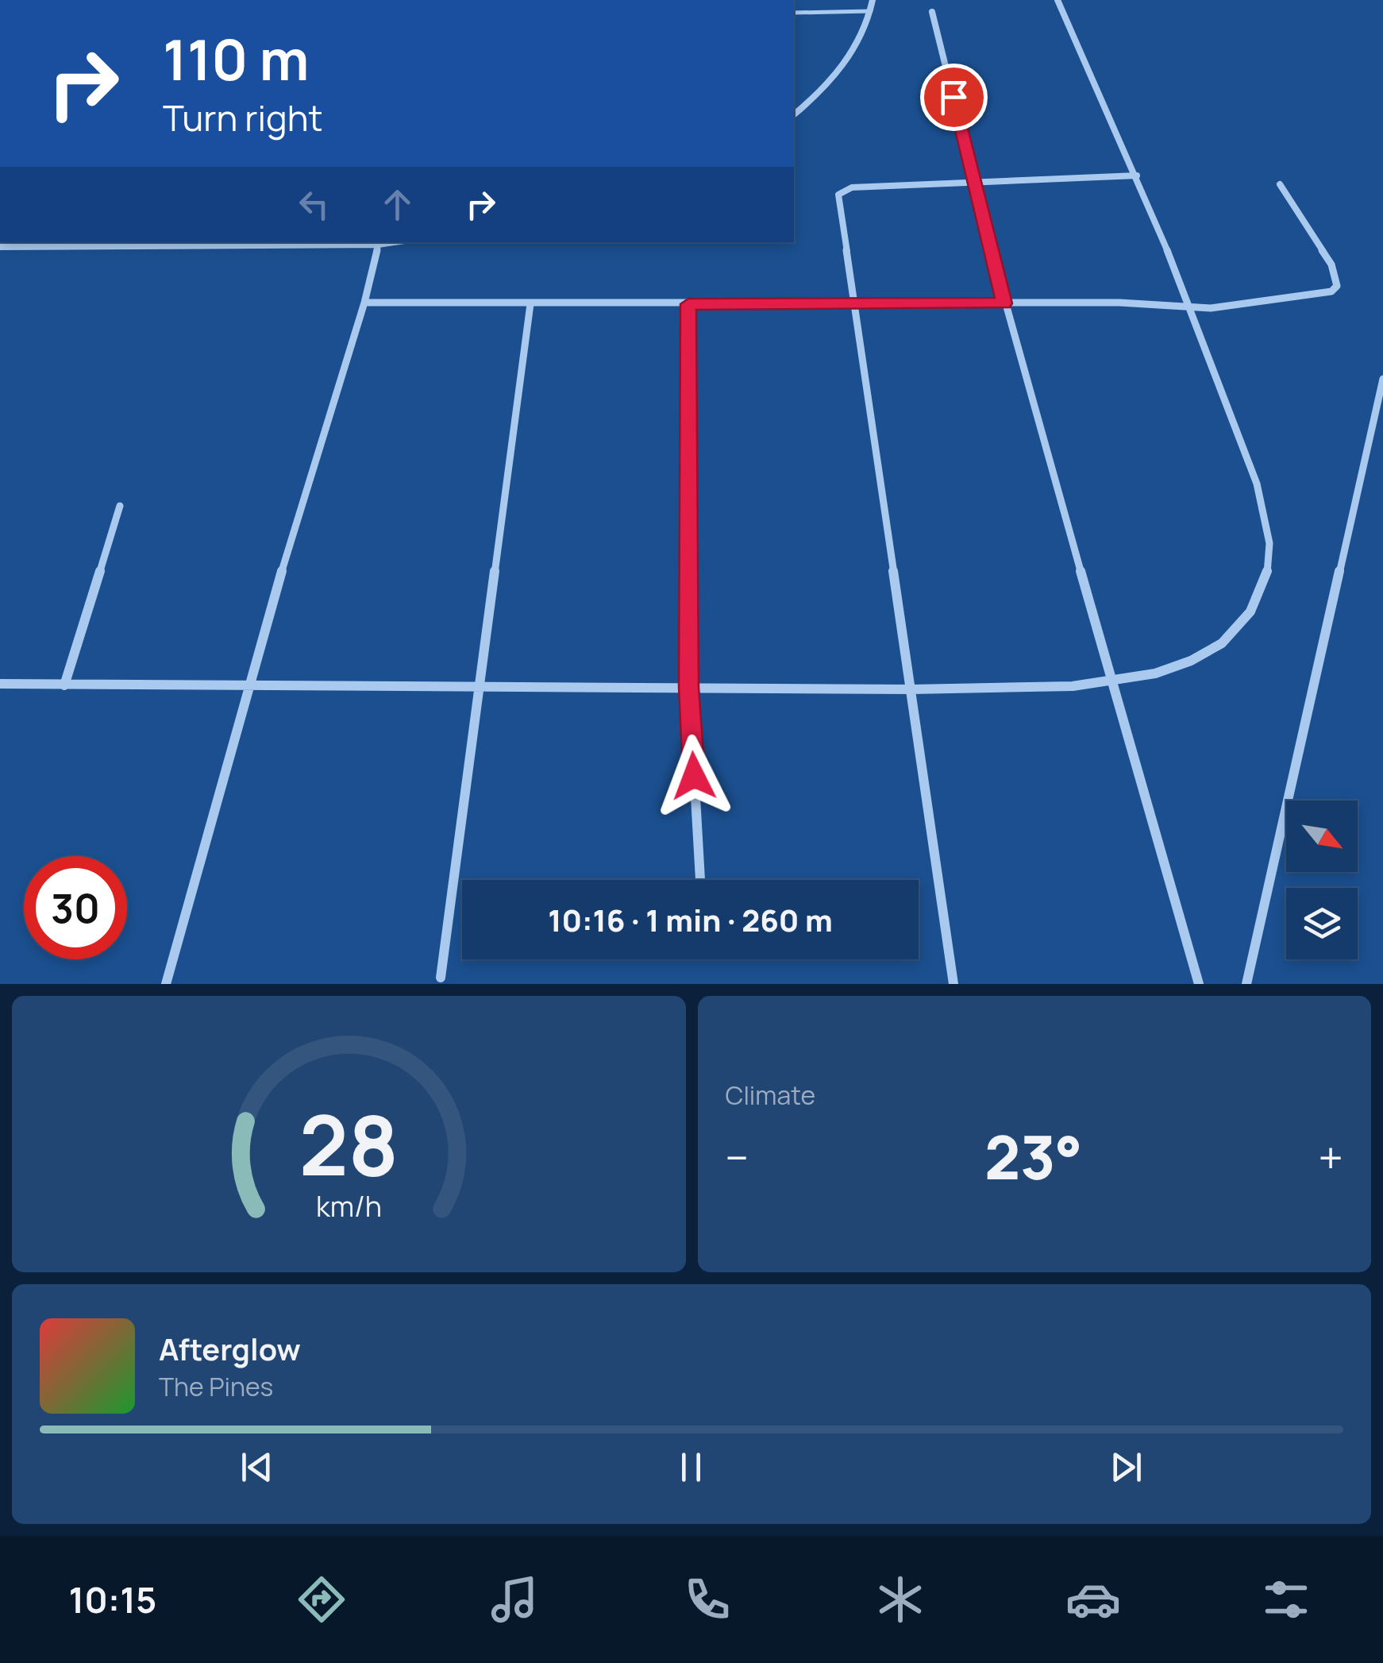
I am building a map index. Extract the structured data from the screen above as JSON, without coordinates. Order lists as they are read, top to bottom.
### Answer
{
  "north": "bottom right",
  "page": {
    "turn": ["110 m", "Turn right"],
    "limit": "30",
    "trip": "10:16 · 1 min · 260 m",
    "tile": "Climate",
    "heat": ["−", "23°", "+"],
    "song": ["Afterglow", "The Pines"],
    "tabs": "10:15",
    "gauge": ["28", "km/h"]
  }
}
